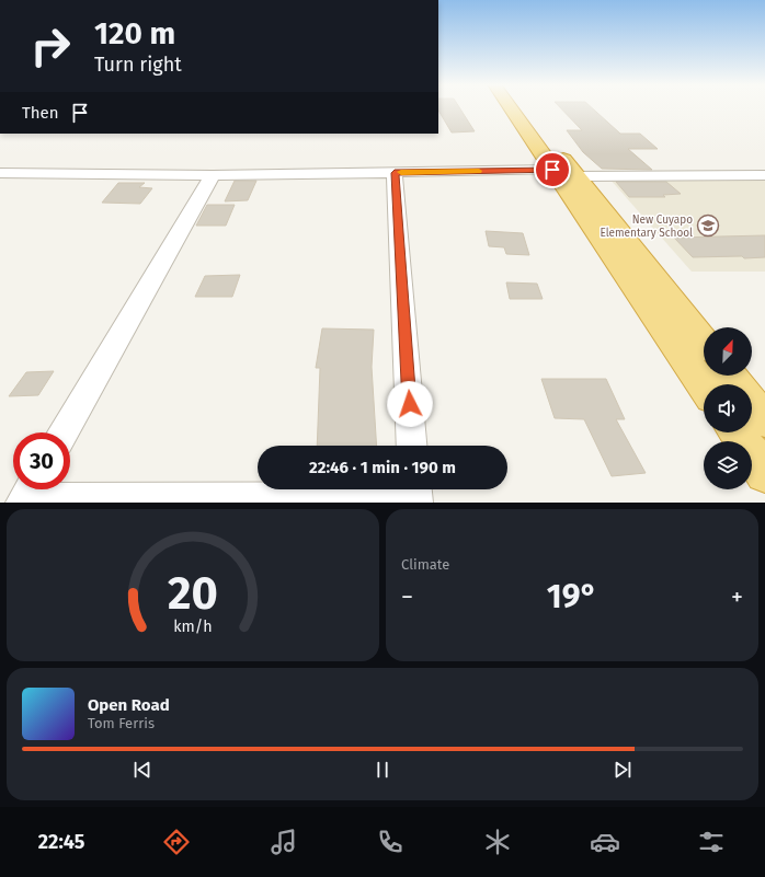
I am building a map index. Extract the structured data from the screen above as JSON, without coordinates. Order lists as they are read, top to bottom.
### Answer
{
  "places": {
    "school or university": ["New Cuyapo Elementary School"]
  },
  "north": "top right",
  "page": {
    "turn": ["120 m", "Turn right"],
    "then": "Then",
    "limit": "30",
    "trip": "22:46 · 1 min · 190 m",
    "tile": "Climate",
    "heat": ["−", "19°", "+"],
    "song": ["Open Road", "Tom Ferris"],
    "tabs": "22:45",
    "gauge": ["20", "km/h"]
  }
}
